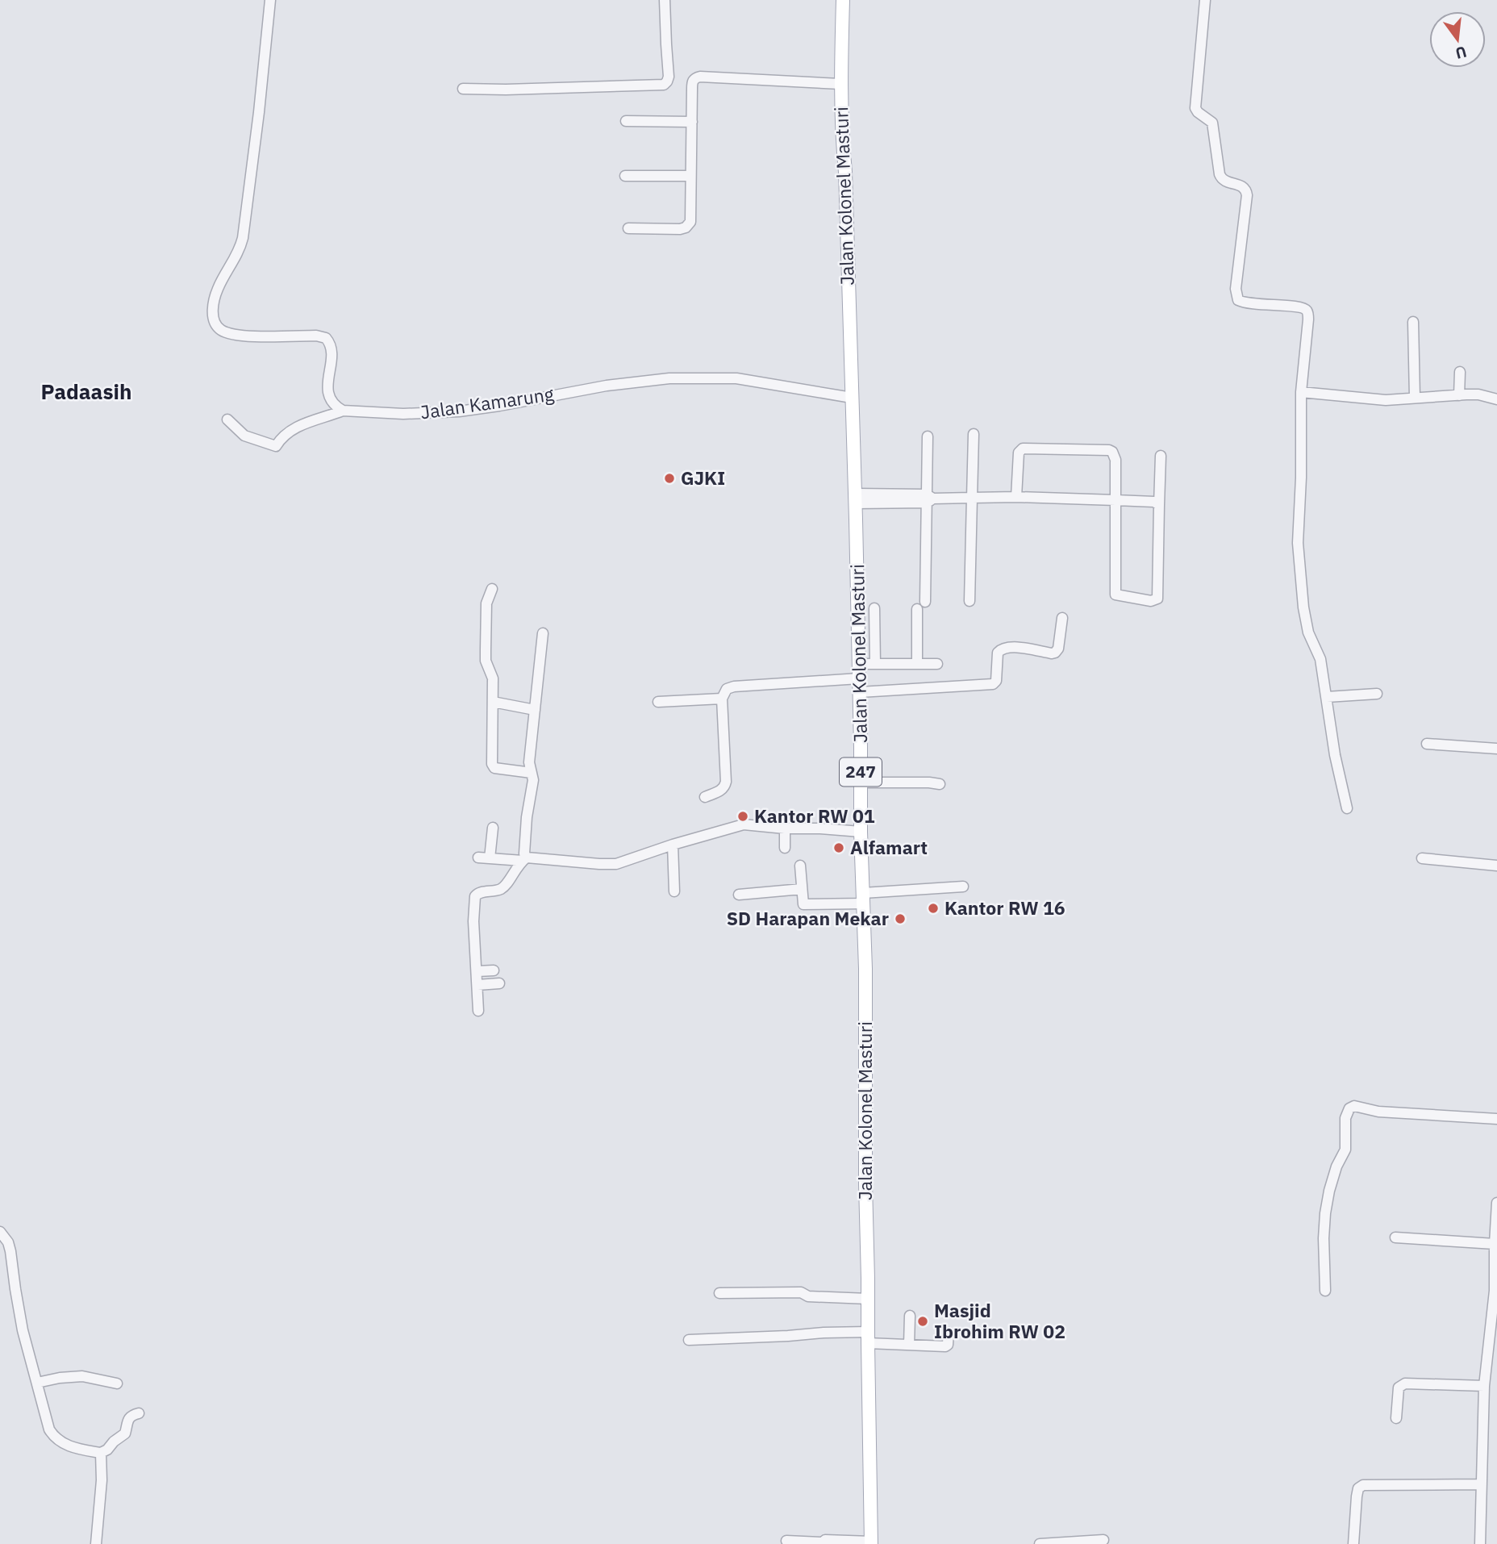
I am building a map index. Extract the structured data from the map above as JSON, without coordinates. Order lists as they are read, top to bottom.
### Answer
{
  "streets": {
    "main road": ["Jalan Kolonel Masturi", "247"],
    "street": ["Jalan Kamarung"]
  },
  "crossings": [
    ["Jalan Kolonel Masturi", "Jalan Kamarung"]
  ],
  "districts": ["Padaasih"],
  "places": [
    "GJKI",
    "Kantor RW 01",
    "Alfamart",
    "Kantor RW 16",
    "SD Harapan Mekar",
    "Masjid Ibrohim RW 02"
  ],
  "north": "bottom"
}
